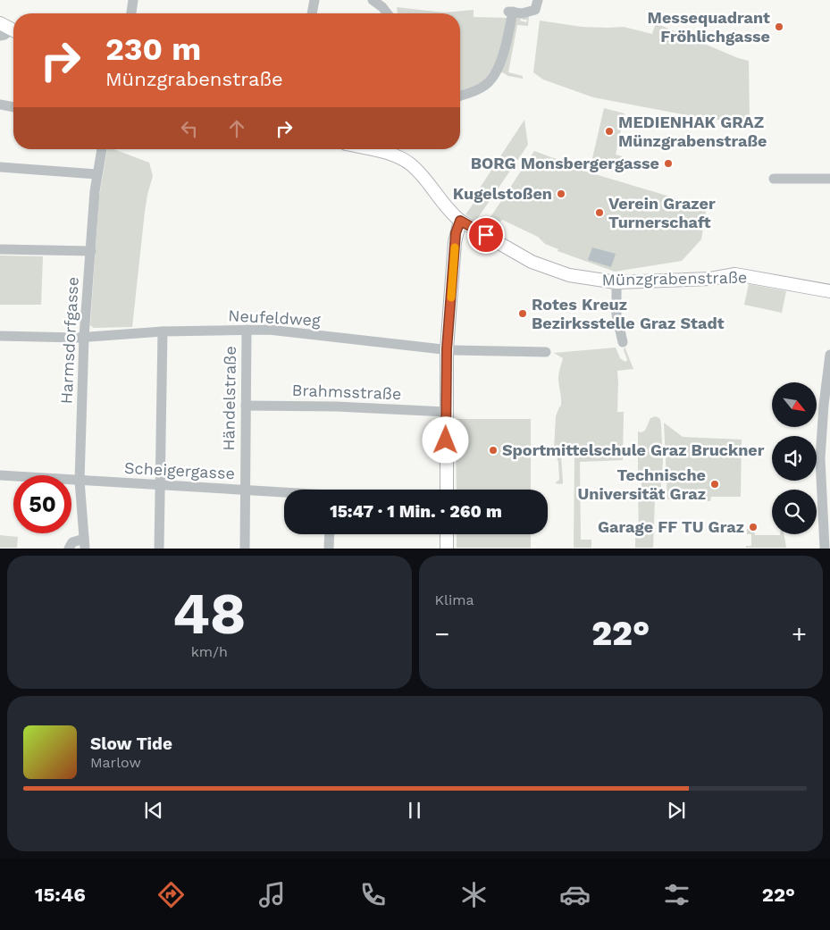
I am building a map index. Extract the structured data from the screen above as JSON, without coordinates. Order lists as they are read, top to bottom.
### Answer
{
  "streets": {
    "main road": ["Münzgrabenstraße"],
    "street": [
      "Neufeldweg",
      "Harmsdorfgasse",
      "Brahmsstraße",
      "Händelstraße",
      "Scheigergasse"
    ]
  },
  "crossings": [
    ["Neufeldweg", "Harmsdorfgasse"],
    ["Neufeldweg", "Händelstraße"],
    ["Harmsdorfgasse", "Scheigergasse"],
    ["Brahmsstraße", "Händelstraße"],
    ["Händelstraße", "Scheigergasse"]
  ],
  "places": [
    "Messequadrant Fröhlichgasse",
    "MEDIENHAK GRAZ Münzgrabenstraße",
    "BORG Monsbergergasse",
    "Kugelstoßen",
    "Verein Grazer Turnerschaft",
    "Rotes Kreuz Bezirksstelle Graz Stadt",
    "Sportmittelschule Graz Bruckner",
    "Technische Universität Graz",
    "Garage FF TU Graz"
  ],
  "north": "bottom right",
  "page": {
    "turn": ["230 m", "Münzgrabenstraße"],
    "limit": "50",
    "trip": "15:47 · 1 Min. · 260 m",
    "tile": [
      ["48", "km/h"],
      "Klima"
    ],
    "heat": ["−", "22°", "+"],
    "song": ["Slow Tide", "Marlow"],
    "tabs": ["15:46", "22°"]
  }
}
